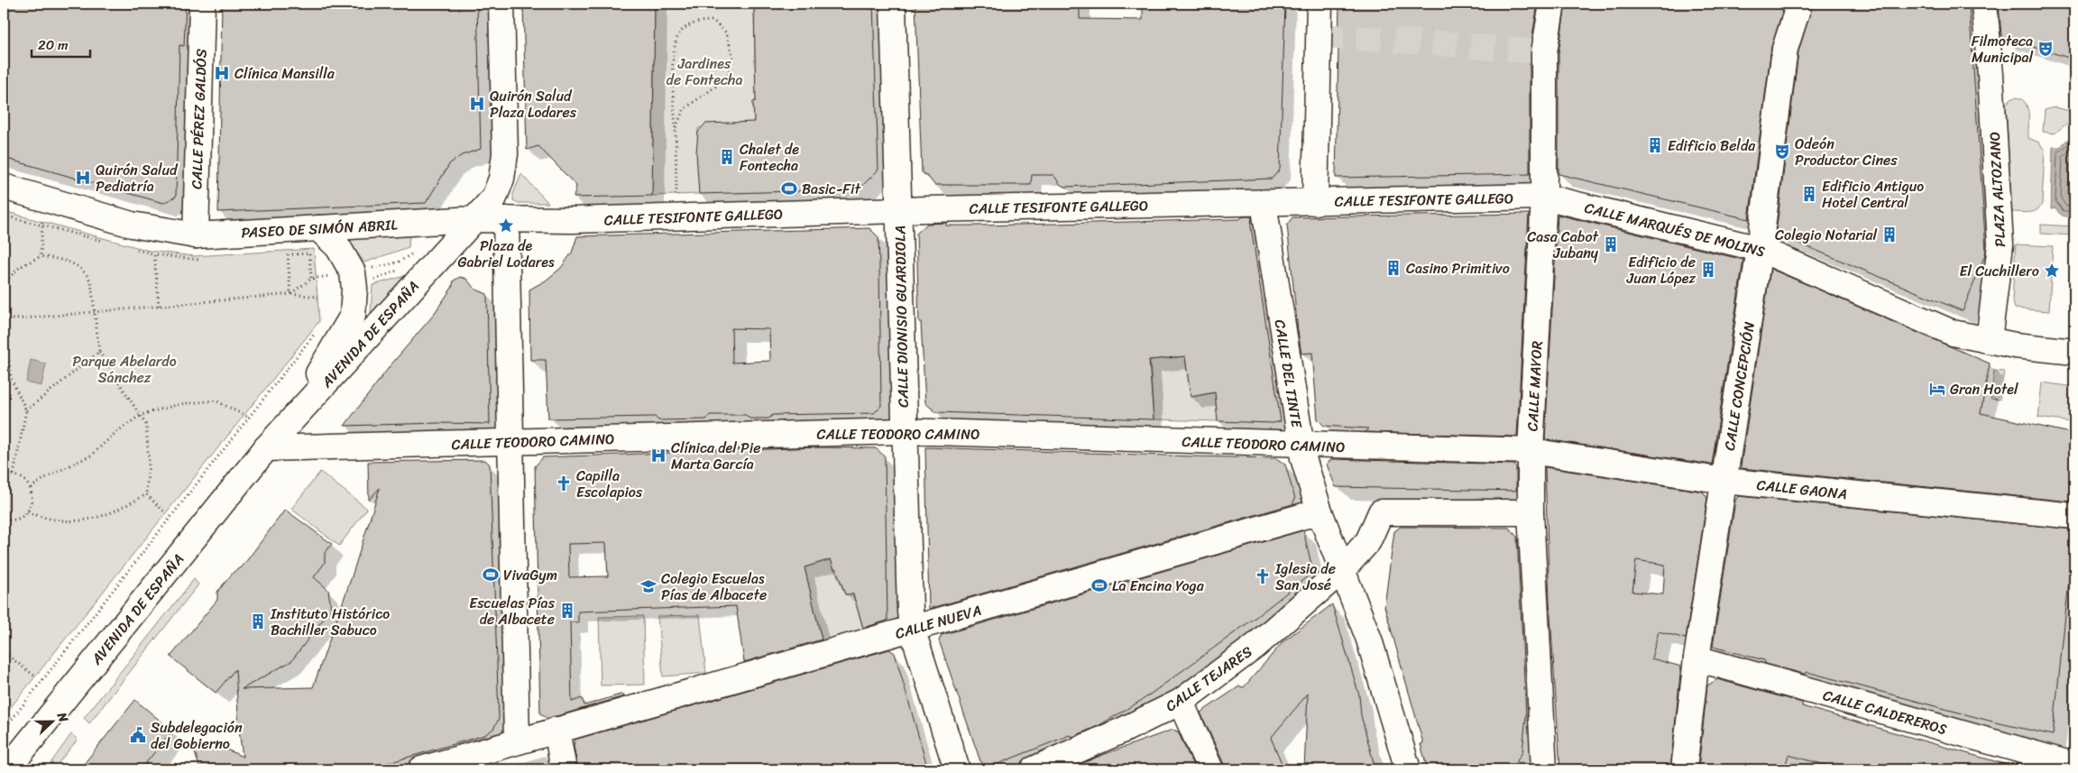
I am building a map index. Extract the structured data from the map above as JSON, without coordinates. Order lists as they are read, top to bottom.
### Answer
{
  "streets": {
    "street": [
      "CALLE PÉREZ GALDÓS",
      "PLAZA ALTOZANO",
      "CALLE TESIFONTE GALLEGO",
      "PASEO DE SIMÓN ABRIL",
      "CALLE MARQUÉS DE MOLINS",
      "CALLE DIONISIO GUARDIOLA",
      "AVENIDA DE ESPAÑA",
      "CALLE DEL TINTE",
      "CALLE MAYOR",
      "CALLE CONCEPCIÓN",
      "CALLE TEODORO CAMINO",
      "CALLE GAONA",
      "CALLE NUEVA",
      "CALLE TEJARES",
      "CALLE CALDEREROS"
    ]
  },
  "crossings": [
    ["CALLE PÉREZ GALDÓS", "PASEO DE SIMÓN ABRIL"],
    ["PLAZA ALTOZANO", "CALLE MARQUÉS DE MOLINS"],
    ["CALLE TESIFONTE GALLEGO", "CALLE MARQUÉS DE MOLINS"],
    ["CALLE TESIFONTE GALLEGO", "CALLE DIONISIO GUARDIOLA"],
    ["CALLE TESIFONTE GALLEGO", "CALLE DEL TINTE"],
    ["CALLE TESIFONTE GALLEGO", "CALLE MAYOR"],
    ["PASEO DE SIMÓN ABRIL", "AVENIDA DE ESPAÑA"],
    ["CALLE MARQUÉS DE MOLINS", "CALLE MAYOR"],
    ["CALLE MARQUÉS DE MOLINS", "CALLE CONCEPCIÓN"],
    ["CALLE DIONISIO GUARDIOLA", "CALLE TEODORO CAMINO"],
    ["CALLE DIONISIO GUARDIOLA", "CALLE NUEVA"],
    ["AVENIDA DE ESPAÑA", "CALLE TEODORO CAMINO"],
    ["CALLE DEL TINTE", "CALLE TEODORO CAMINO"],
    ["CALLE DEL TINTE", "CALLE NUEVA"],
    ["CALLE DEL TINTE", "CALLE TEJARES"],
    ["CALLE MAYOR", "CALLE TEODORO CAMINO"],
    ["CALLE MAYOR", "CALLE GAONA"],
    ["CALLE MAYOR", "CALLE TEJARES"],
    ["CALLE CONCEPCIÓN", "CALLE GAONA"],
    ["CALLE CONCEPCIÓN", "CALLE CALDEREROS"],
    ["CALLE TEODORO CAMINO", "CALLE GAONA"]
  ],
  "parks": ["Jardines de Fontecha", "Parque Abelardo Sánchez"],
  "places": {
    "theatre": ["Filmoteca Municipal", "Odeón Productor Cines"],
    "hospital": [
      "Clínica Mansilla",
      "Quirón Salud Plaza Lodares",
      "Quirón Salud Pediatría",
      "Clínica del Pie Marta García"
    ],
    "building": [
      "Edificio Belda",
      "Chalet de Fontecha",
      "Edificio Antiguo Hotel Central",
      "Colegio Notarial",
      "Casa Cabot Jubany",
      "Casino Primitivo",
      "Edificio de Juan López",
      "Escuelas Pías de Albacete",
      "Instituto Histórico Bachiller Sabuco"
    ],
    "sports": ["Basic-Fit", "VivaGym", "La Encina Yoga"],
    "place": ["Plaza de Gabriel Lodares", "El Cuchillero"],
    "hotel": ["Gran Hotel"],
    "church": ["Capilla Escolapios", "Iglesia de San José"],
    "school or university": ["Colegio Escuelas Pías de Albacete"],
    "public building": ["Subdelegación del Gobierno"]
  },
  "scale_bar": "20 m",
  "north": "right"
}
